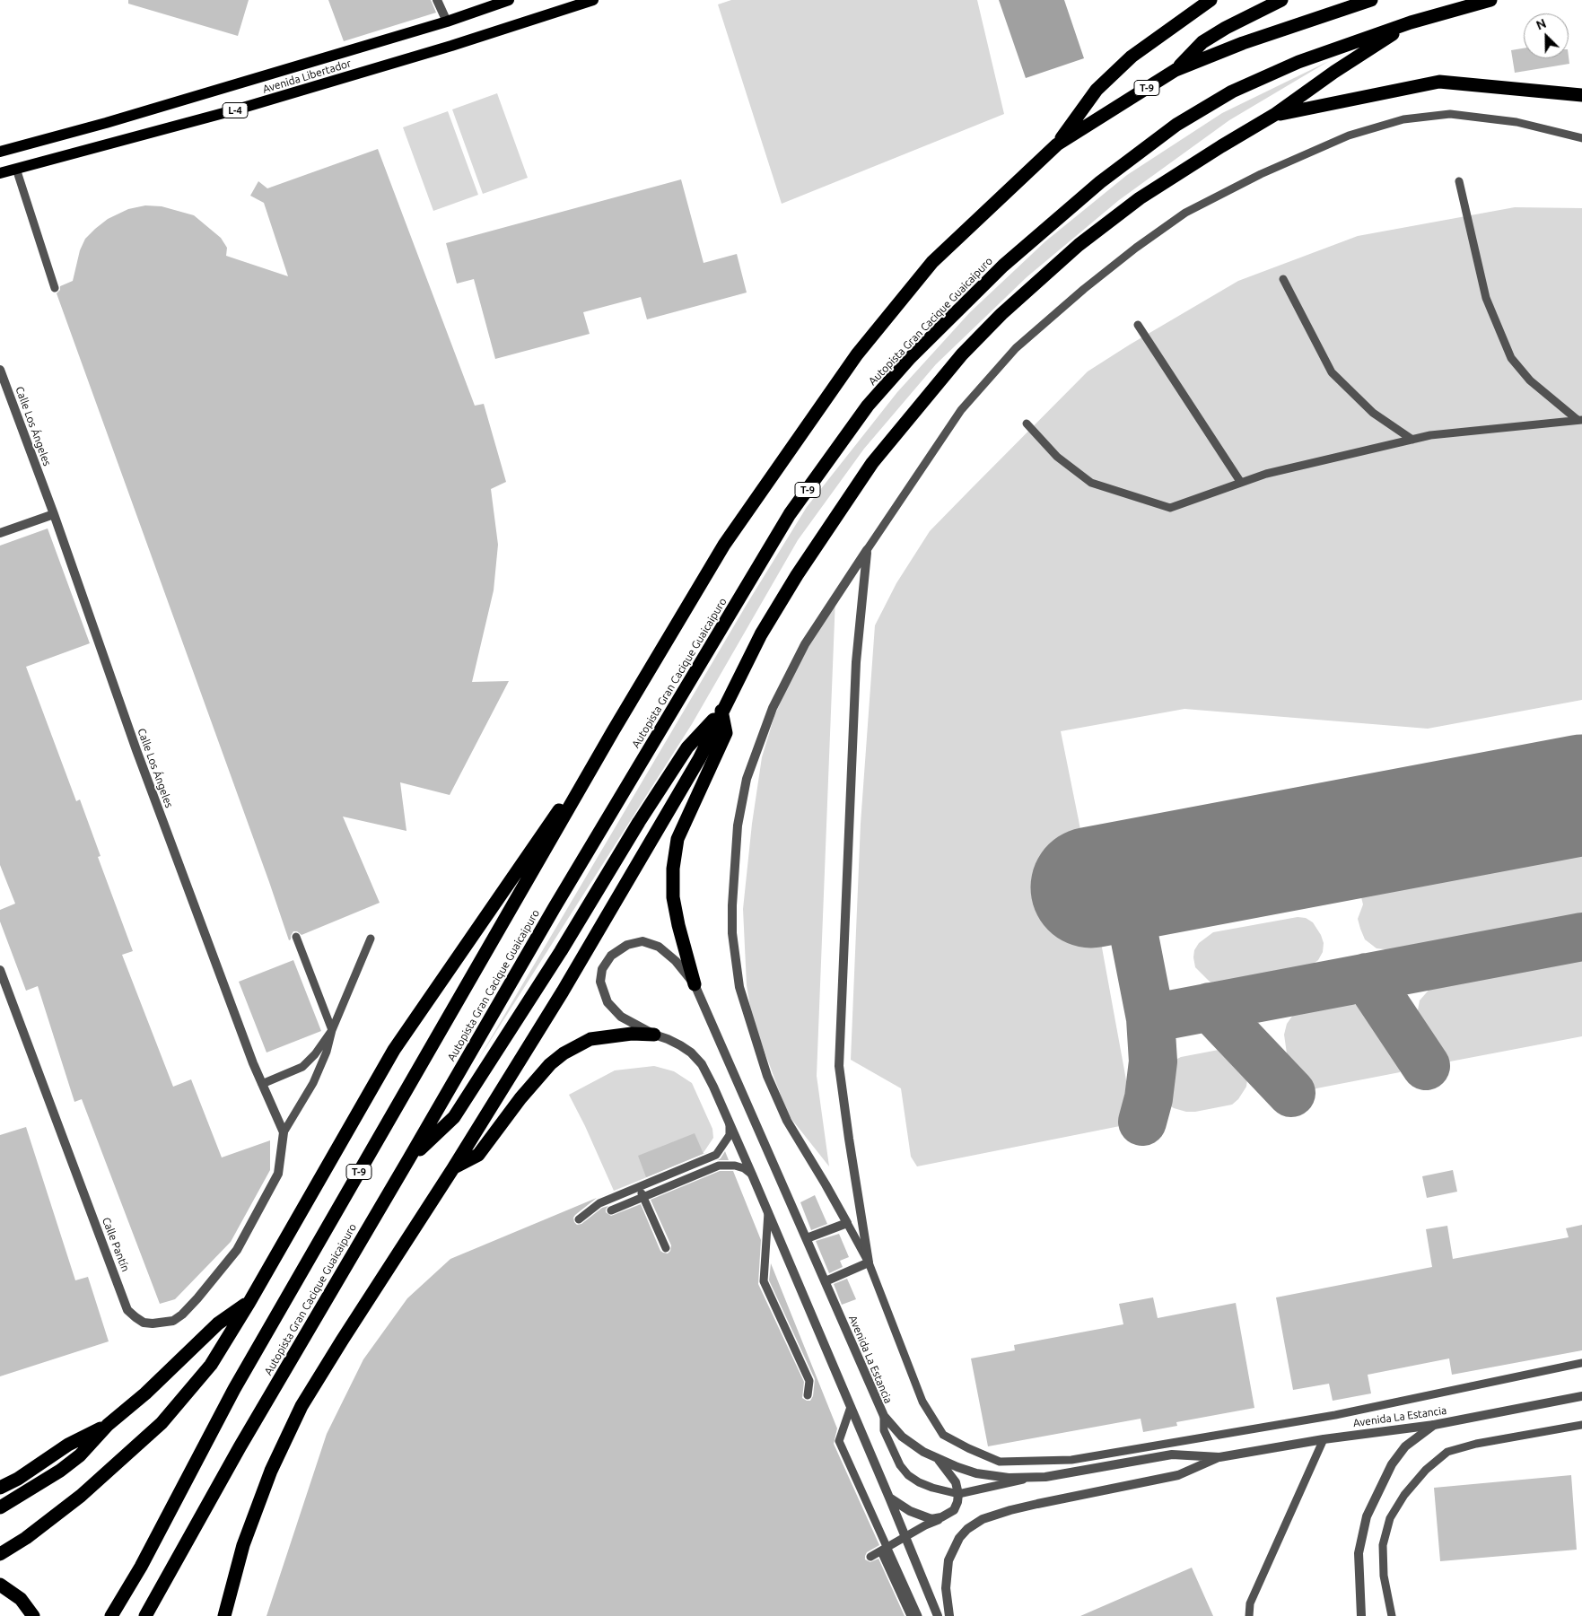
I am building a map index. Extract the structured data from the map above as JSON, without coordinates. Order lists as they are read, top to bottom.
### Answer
{
  "streets": {
    "highway": ["T-9", "Autopista Gran Cacique Guaicaipuro"],
    "main road": ["Avenida Libertador", "L-4"],
    "street": ["Calle Los Ángeles", "Calle Pantín", "Avenida La Estancia"]
  },
  "crossings": [
    ["Calle Los Ángeles", "Calle Pantín"]
  ],
  "north": "top left"
}
